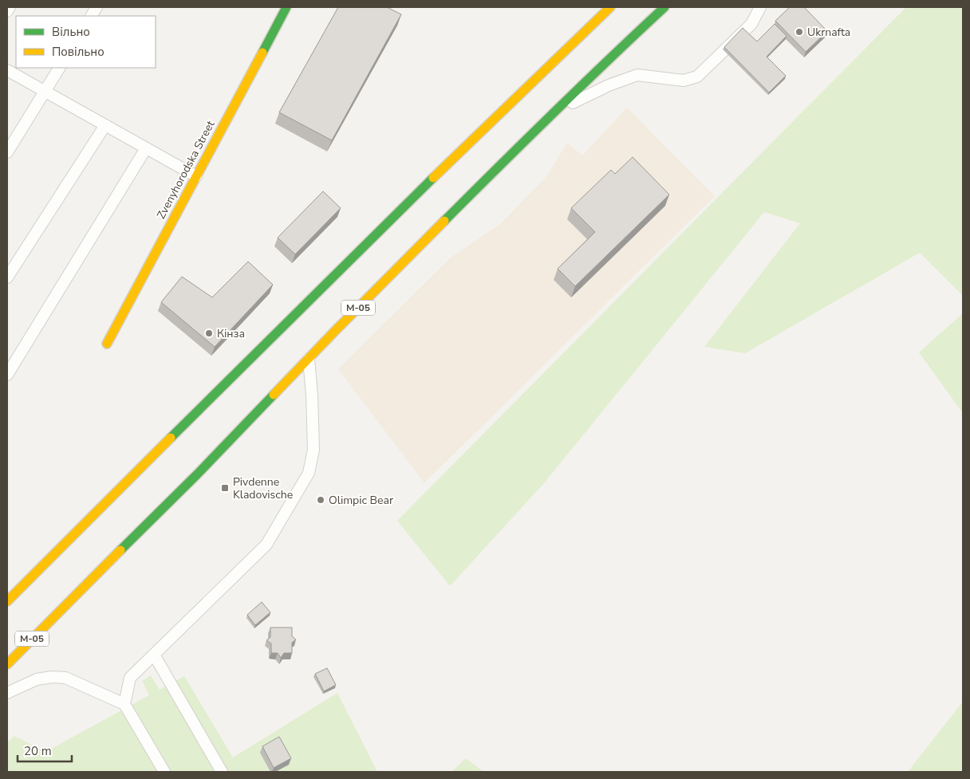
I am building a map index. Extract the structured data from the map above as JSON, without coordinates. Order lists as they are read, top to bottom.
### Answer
{
  "streets": {
    "main road": ["Zvenyhorodska Street", "М-05"]
  },
  "places": {
    "other": ["Ukrnafta", "Кінза", "Olimpic Bear"],
    "transit": ["Pivdenne Kladovische"]
  },
  "legend": ["Вільно", "Повільно"],
  "scale_bar": "20 m"
}
